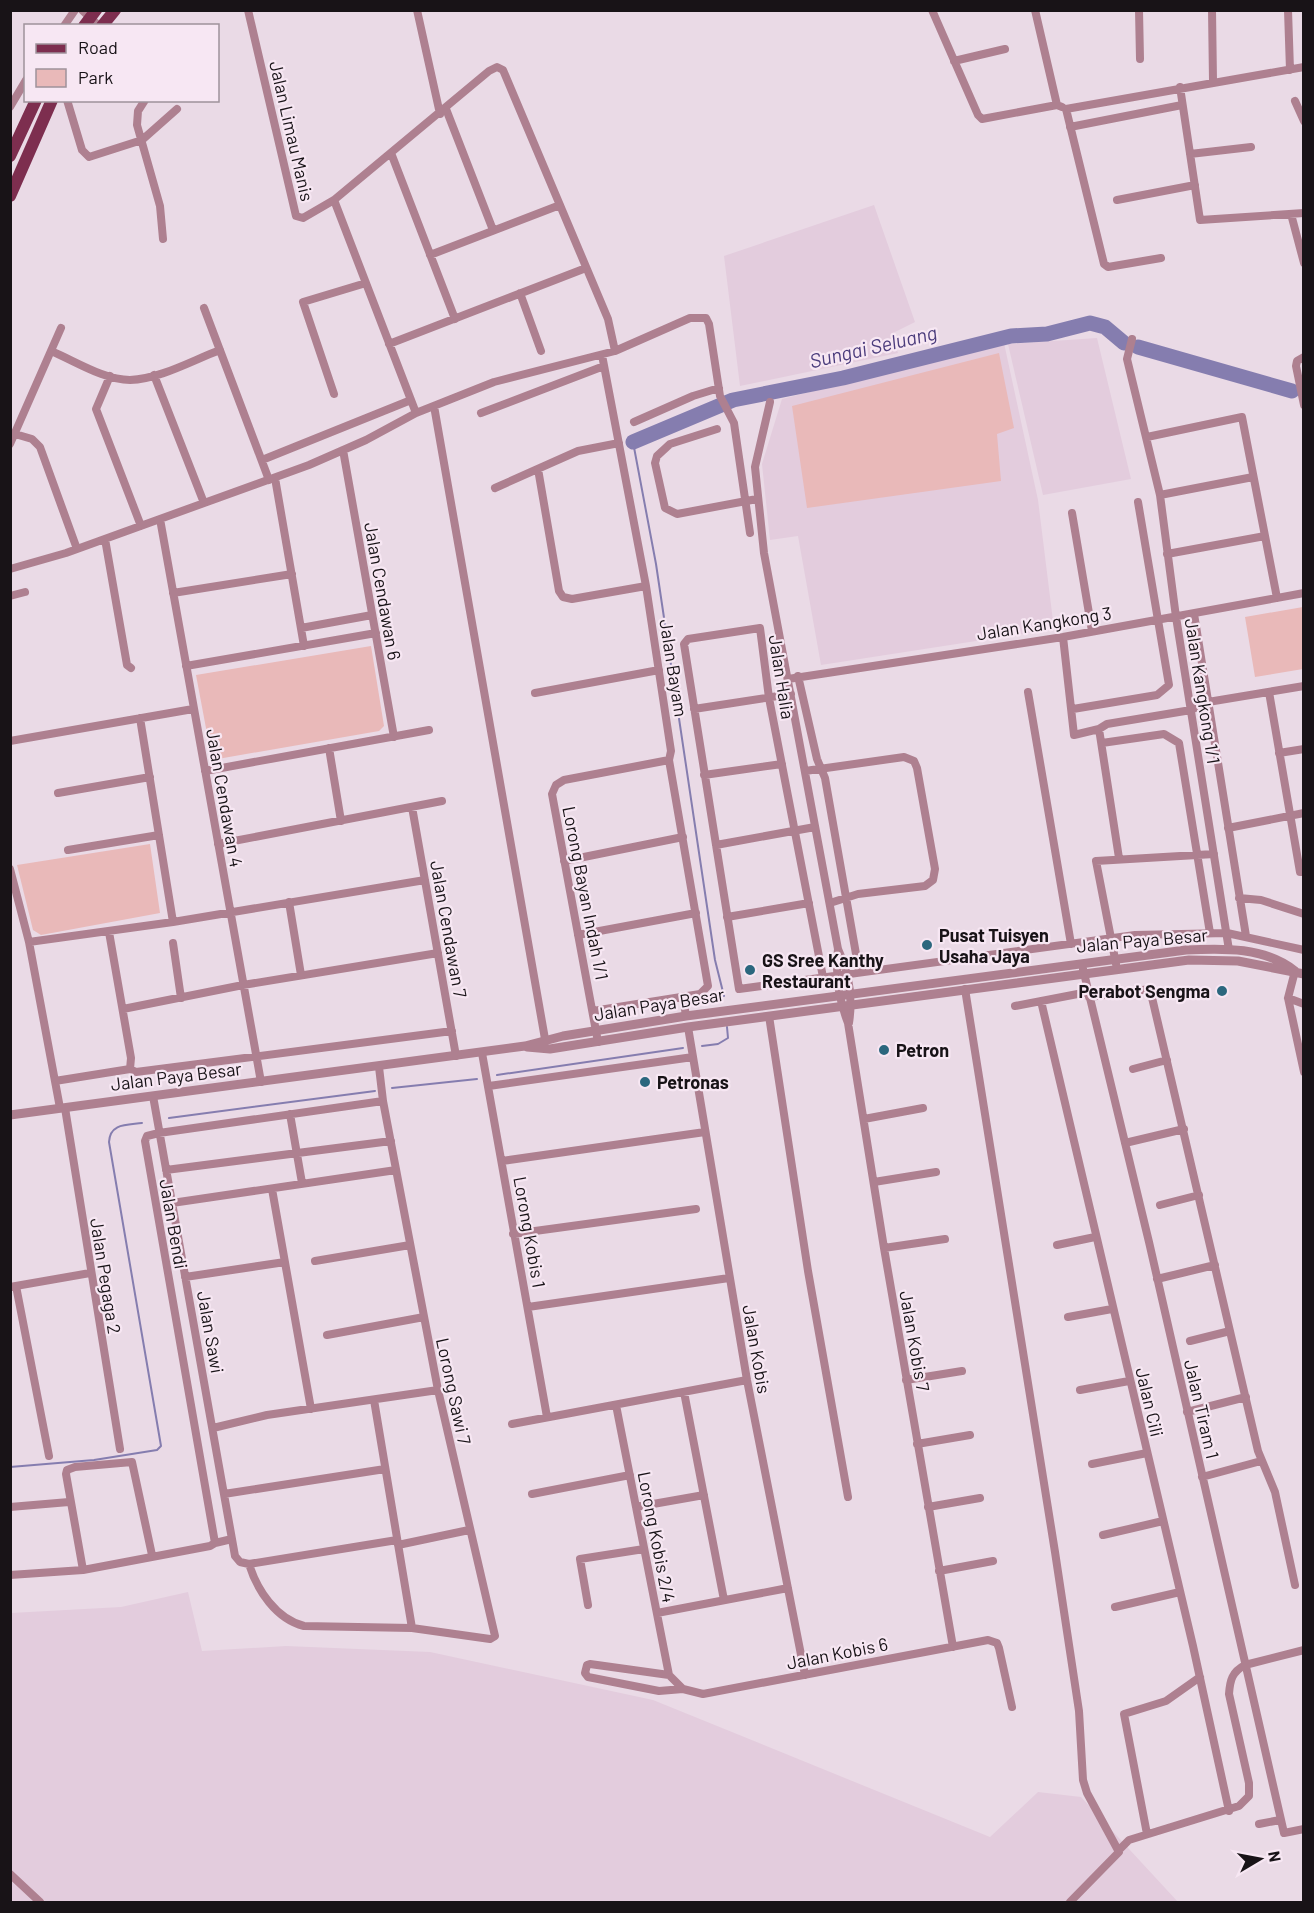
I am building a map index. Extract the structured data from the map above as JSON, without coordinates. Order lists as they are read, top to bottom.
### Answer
{
  "streets": {
    "street": [
      "Jalan Limau Manis",
      "Jalan Cendawan 6",
      "Jalan Kangkong 3",
      "Jalan Bayam",
      "Jalan Halia",
      "Jalan Kangkong 1/1",
      "Jalan Cendawan 4",
      "Lorong Bayan Indah 1/1",
      "Jalan Cendawan 7",
      "Jalan Paya Besar",
      "Jalan Bendi",
      "Lorong Kobis 1",
      "Jalan Pegaga 2",
      "Jalan Sawi",
      "Jalan Kobis 7",
      "Jalan Kobis",
      "Lorong Sawi 7",
      "Jalan Cili",
      "Jalan Tiram 1",
      "Lorong Kobis 2/4",
      "Jalan Kobis 6"
    ]
  },
  "crossings": [
    ["Jalan Kangkong 3", "Jalan Kangkong 1/1"],
    ["Jalan Bayam", "Lorong Bayan Indah 1/1"],
    ["Jalan Kangkong 1/1", "Jalan Paya Besar"],
    ["Jalan Cendawan 4", "Jalan Paya Besar"],
    ["Lorong Bayan Indah 1/1", "Jalan Paya Besar"],
    ["Jalan Cendawan 7", "Jalan Paya Besar"],
    ["Jalan Paya Besar", "Lorong Kobis 1"],
    ["Jalan Paya Besar", "Jalan Pegaga 2"],
    ["Jalan Paya Besar", "Jalan Sawi"],
    ["Jalan Paya Besar", "Jalan Kobis 7"],
    ["Jalan Paya Besar", "Jalan Kobis"],
    ["Jalan Paya Besar", "Lorong Sawi 7"],
    ["Jalan Paya Besar", "Jalan Tiram 1"],
    ["Jalan Bendi", "Jalan Sawi"],
    ["Jalan Kobis 7", "Jalan Kobis 6"],
    ["Jalan Kobis", "Jalan Kobis 6"],
    ["Lorong Kobis 2/4", "Jalan Kobis 6"]
  ],
  "water": ["Sungai Seluang"],
  "places": [
    "Pusat Tuisyen Usaha Jaya",
    "GS Sree Kanthy Restaurant",
    "Perabot Sengma",
    "Petron",
    "Petronas"
  ],
  "legend": ["Road", "Park"],
  "north": "right"
}
